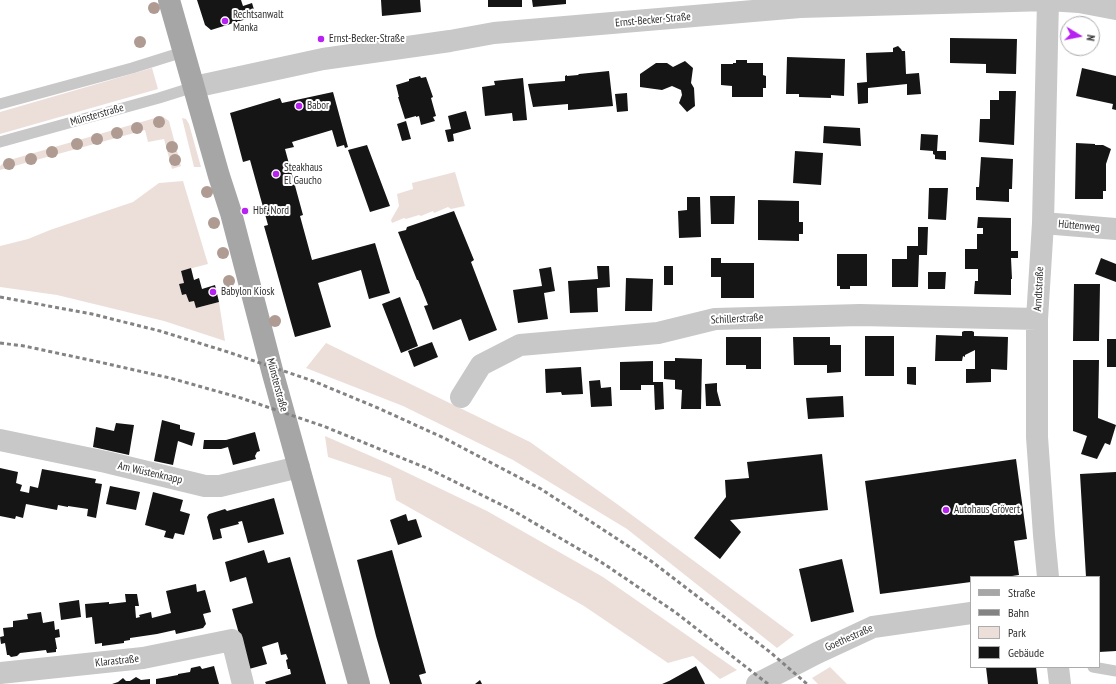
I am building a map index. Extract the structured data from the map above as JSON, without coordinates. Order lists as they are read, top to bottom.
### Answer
{
  "streets": {
    "main road": ["Münsterstraße"],
    "street": [
      "Ernst-Becker-Straße",
      "Hüttenweg",
      "Arndtstraße",
      "Schillerstraße",
      "Am Wüstenknapp",
      "Goethestraße",
      "Klarastraße"
    ]
  },
  "crossings": [
    ["Ernst-Becker-Straße", "Münsterstraße"],
    ["Ernst-Becker-Straße", "Arndtstraße"],
    ["Münsterstraße", "Am Wüstenknapp"],
    ["Hüttenweg", "Arndtstraße"],
    ["Arndtstraße", "Schillerstraße"]
  ],
  "places": [
    "Rechtsanwalt Manka",
    "Ernst-Becker-Straße",
    "Babor",
    "Steakhaus El Gaucho",
    "Hbf. Nord",
    "Babylon Kiosk",
    "Autohaus Grövert"
  ],
  "legend": [
    "Straße",
    "Bahn",
    "Park",
    "Gebäude"
  ],
  "north": "right"
}
